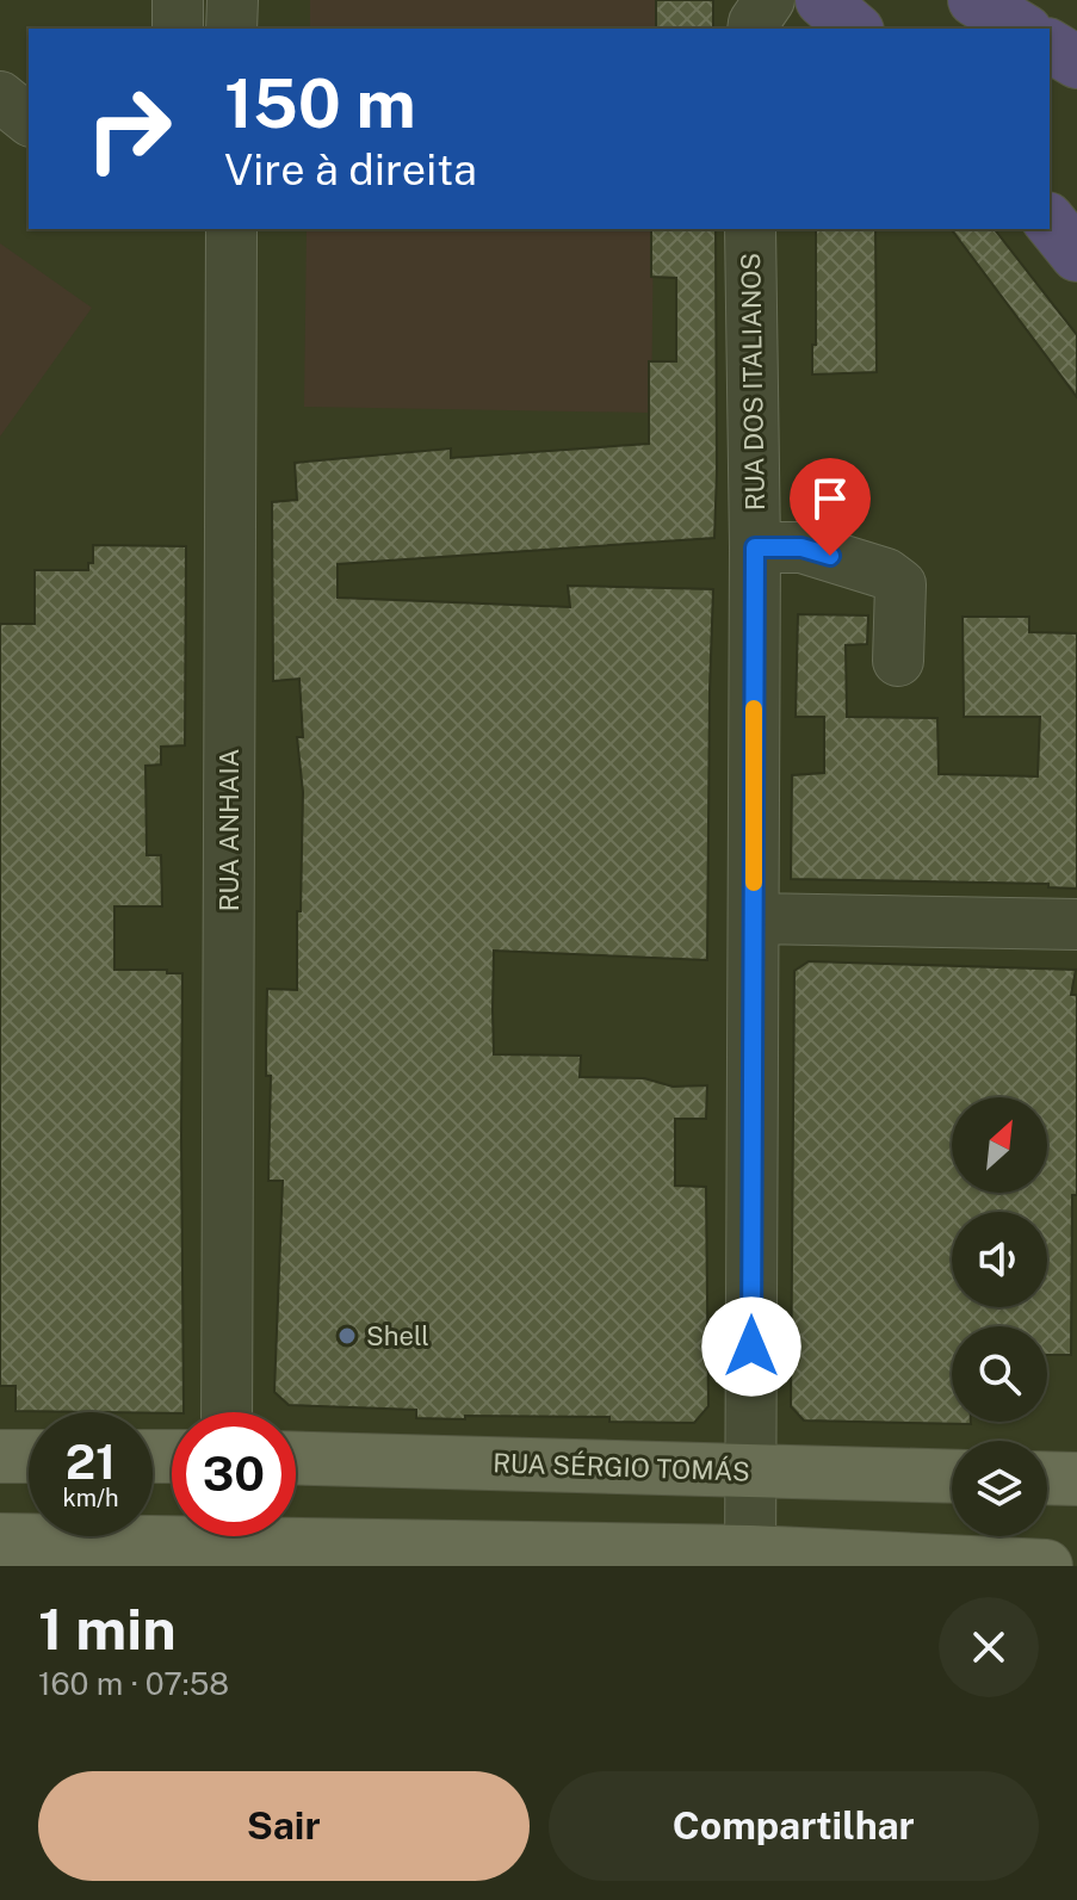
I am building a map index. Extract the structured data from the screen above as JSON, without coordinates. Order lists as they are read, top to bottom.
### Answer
{
  "streets": {
    "main road": ["RUA SÉRGIO TOMÁS"],
    "street": ["RUA DOS ITALIANOS", "RUA ANHAIA"]
  },
  "crossings": [
    ["RUA DOS ITALIANOS", "RUA SÉRGIO TOMÁS"]
  ],
  "places": ["Shell"],
  "north": "top right",
  "page": {
    "turn": ["150 m", "Vire à direita"],
    "speed": "21 km/h",
    "limit": "30",
    "heading": ["1 min", "160 m · 07:58"],
    "buttons": ["Sair", "Compartilhar"]
  }
}
